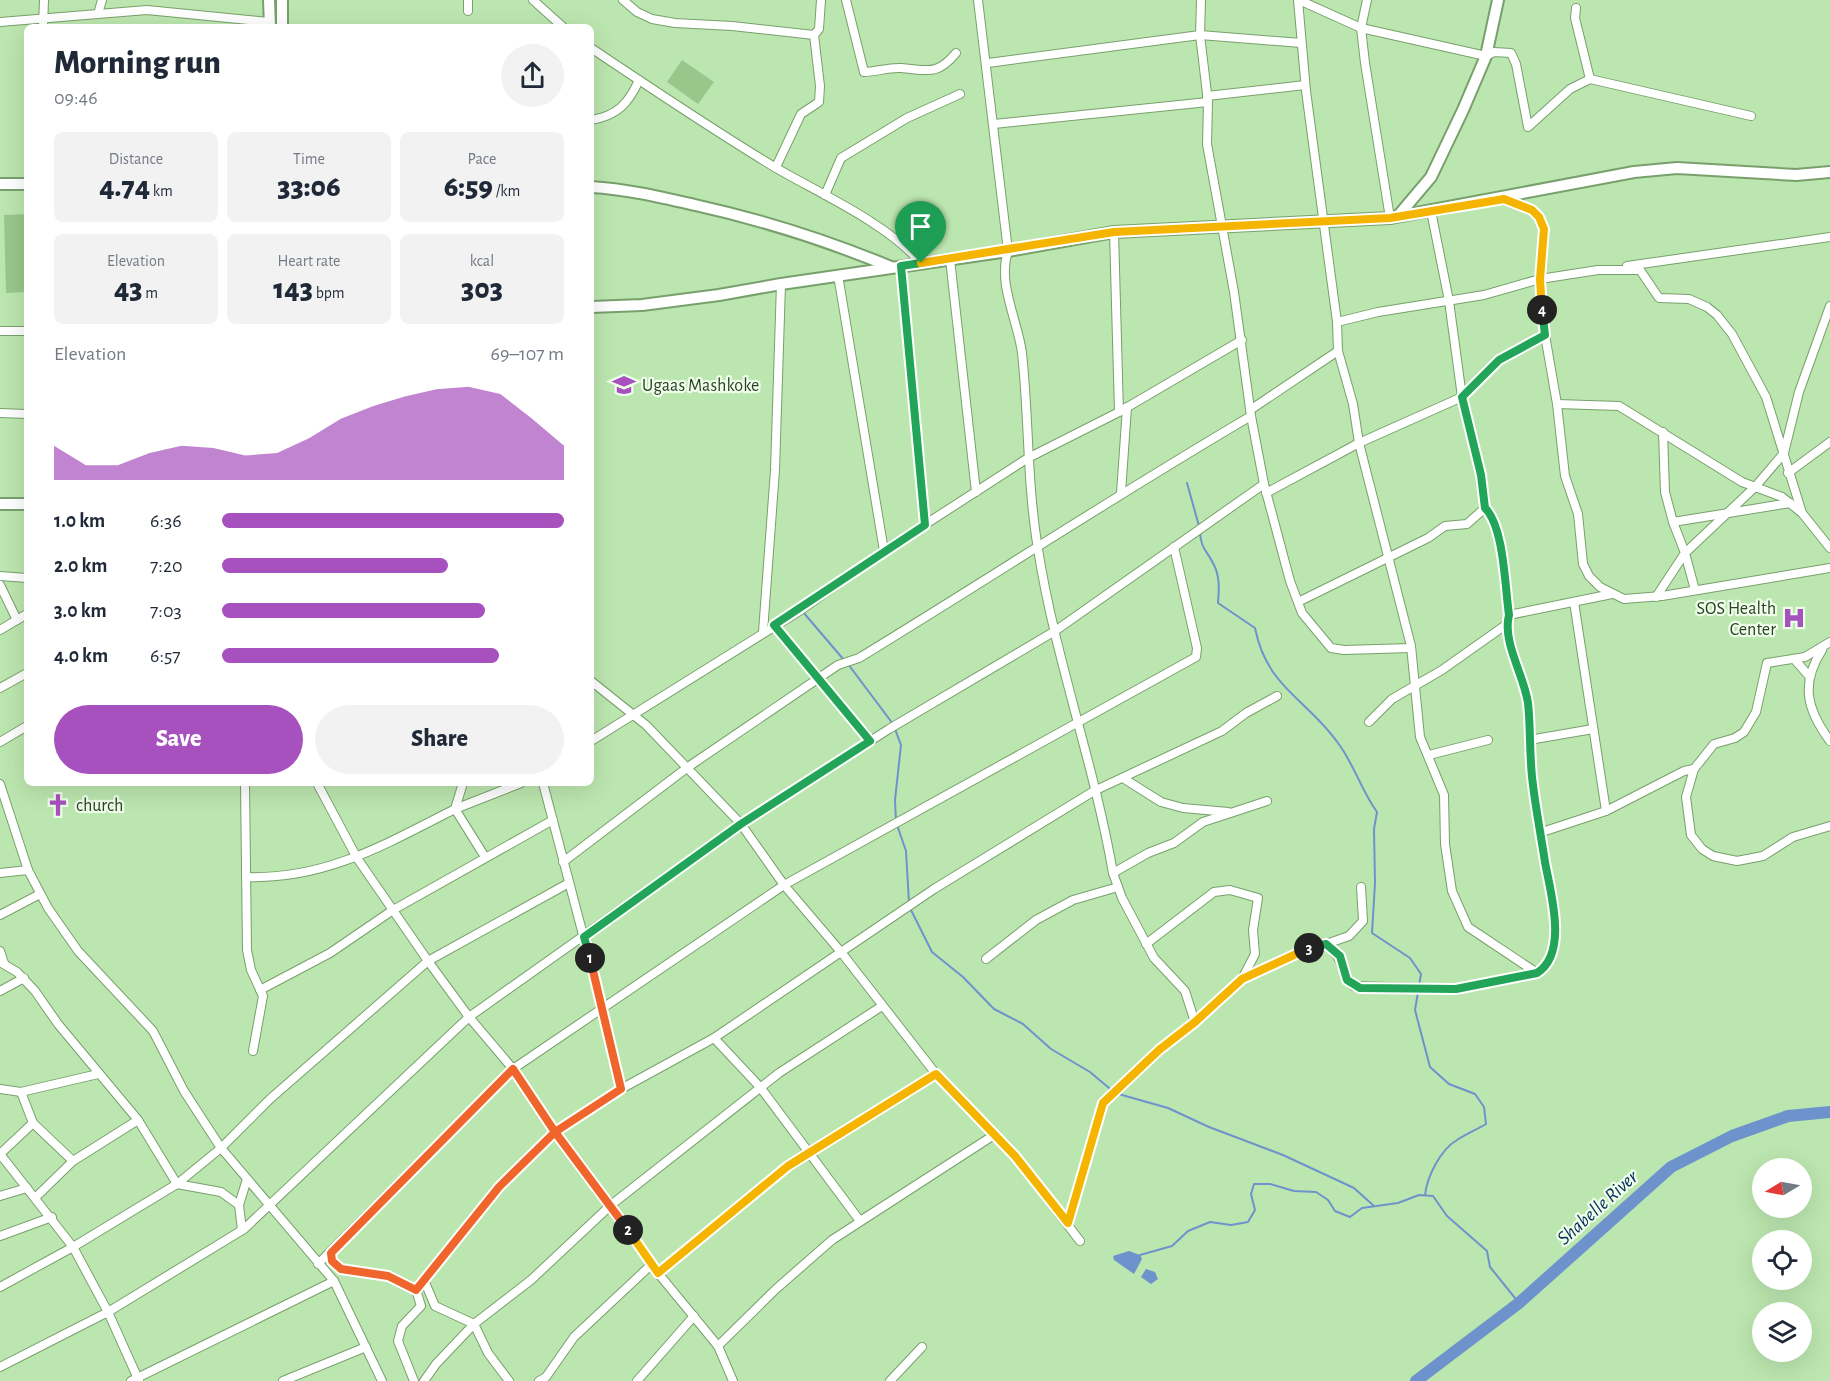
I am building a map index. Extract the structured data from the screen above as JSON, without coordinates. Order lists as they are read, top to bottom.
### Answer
{
  "water": ["Shabelle River"],
  "places": {
    "school or university": ["Ugaas Mashkoke"],
    "hospital": ["SOS Health Center"],
    "church": ["church"]
  },
  "north": "left",
  "page": {
    "heading": ["Morning run", "09:46"],
    "stats": [
      ["Distance", "4.74 km"],
      ["Time", "33:06"],
      ["Pace", "6:59 /km"],
      ["Elevation", "43 m"],
      ["Heart rate", "143 bpm"],
      ["kcal", "303"]
    ],
    "pins": [
      "4",
      "3",
      "1",
      "2"
    ],
    "chart": ["Elevation", "69–107 m"],
    "list": [
      {
        "name": "1.0 km",
        "note": "6:36"
      },
      {
        "name": "2.0 km",
        "note": "7:20"
      },
      {
        "name": "3.0 km",
        "note": "7:03"
      },
      {
        "name": "4.0 km",
        "note": "6:57"
      }
    ],
    "buttons": ["Save", "Share"]
  }
}
